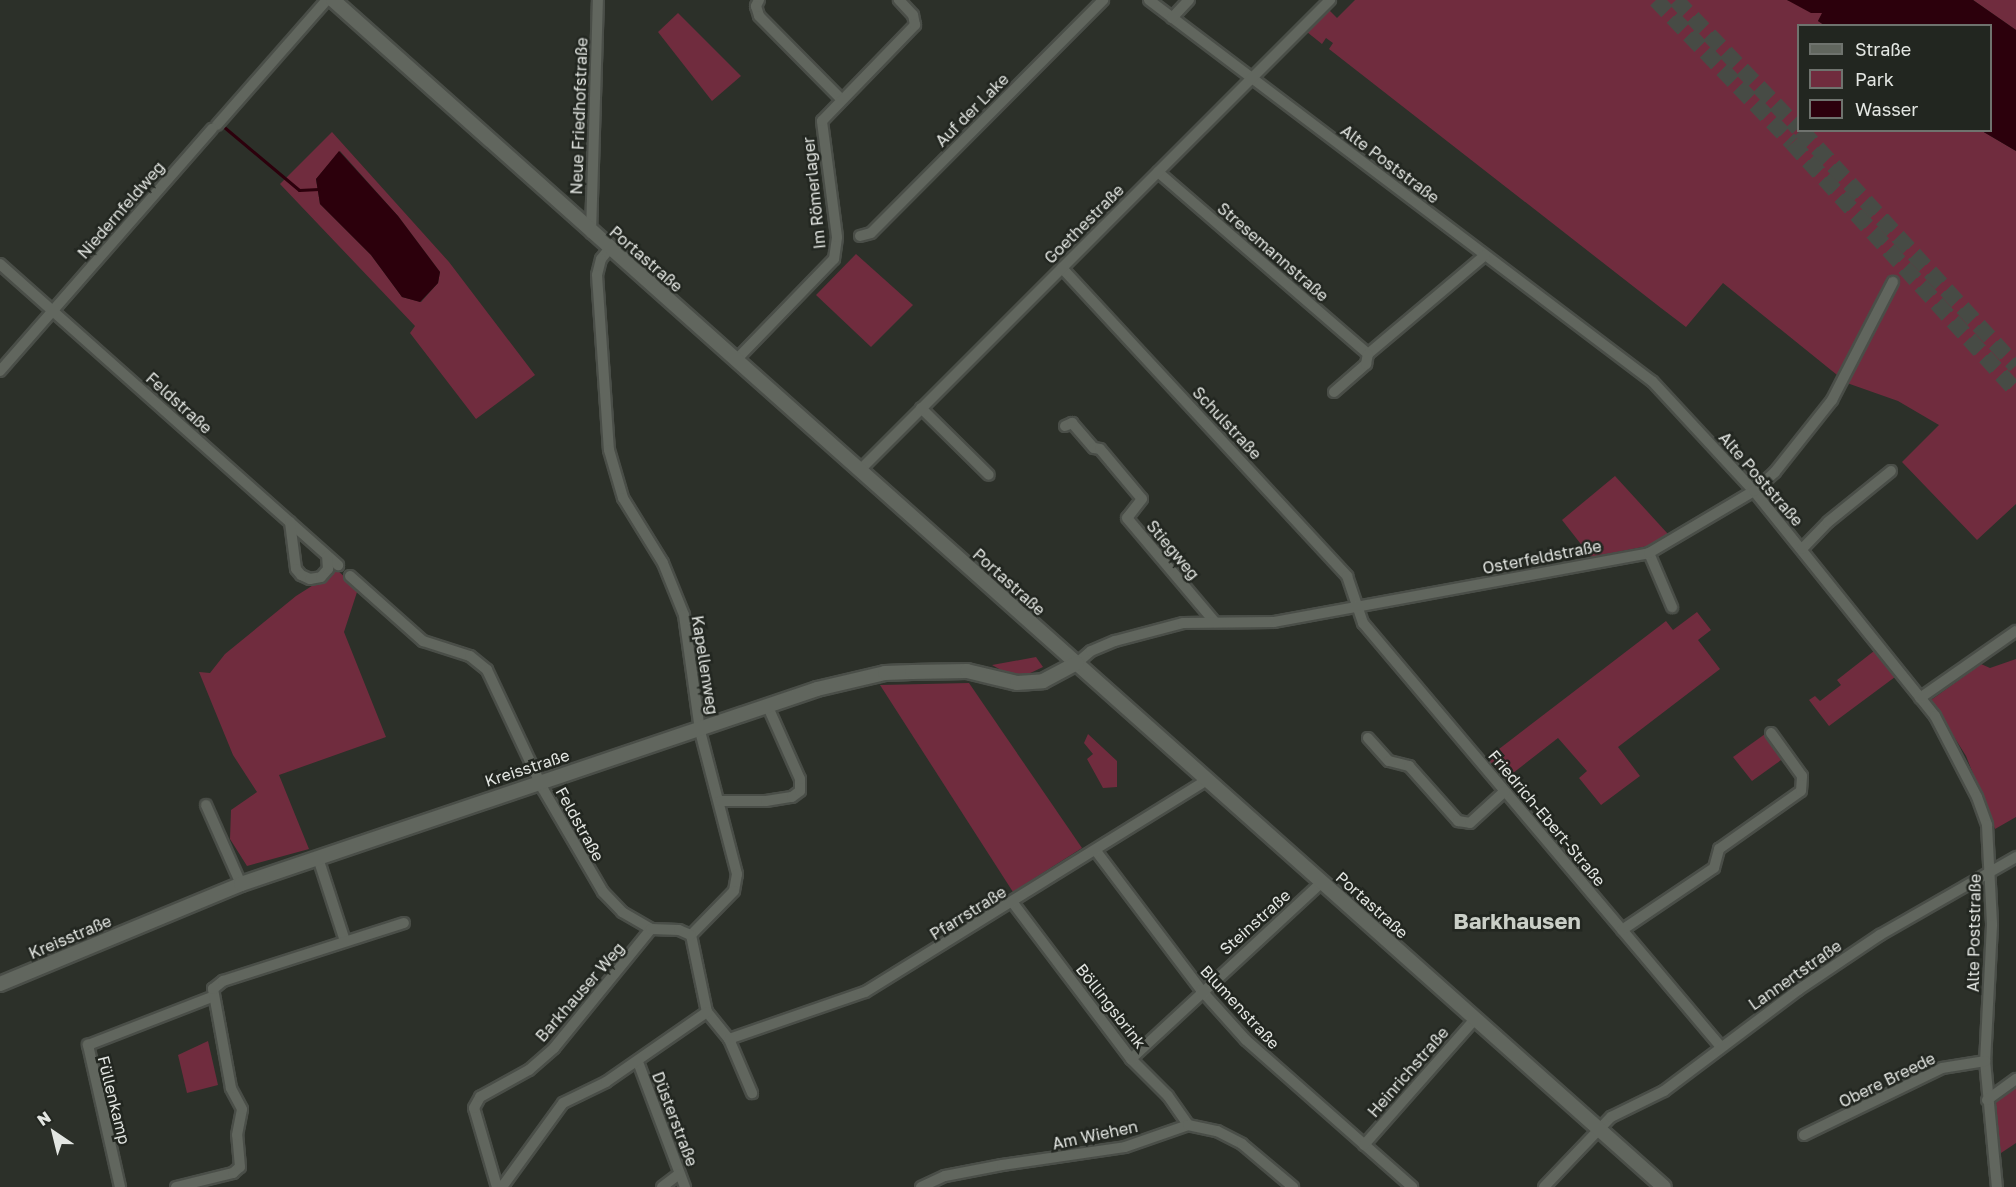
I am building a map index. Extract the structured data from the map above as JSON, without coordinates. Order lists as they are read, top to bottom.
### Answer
{
  "streets": {
    "main road": ["Portastraße", "Kreisstraße"],
    "street": [
      "Auf der Lake",
      "Neue Friedhofstraße",
      "Alte Poststraße",
      "Im Römerlager",
      "Niedernfeldweg",
      "Goethestraße",
      "Stresemannstraße",
      "Feldstraße",
      "Schulstraße",
      "Stiegweg",
      "Osterfeldstraße",
      "Kapellenweg",
      "Friedrich-Ebert-Straße",
      "Pfarrstraße",
      "Steinstraße",
      "Lannertstraße",
      "Barkhauser Weg",
      "Böllingsbrink",
      "Blumenstraße",
      "Heinrichstraße",
      "Obere Breede",
      "Füllenkamp",
      "Düsterstraße",
      "Am Wiehen"
    ]
  },
  "crossings": [
    ["Neue Friedhofstraße", "Portastraße"],
    ["Alte Poststraße", "Goethestraße"],
    ["Alte Poststraße", "Osterfeldstraße"],
    ["Alte Poststraße", "Lannertstraße"],
    ["Alte Poststraße", "Obere Breede"],
    ["Im Römerlager", "Portastraße"],
    ["Niedernfeldweg", "Feldstraße"],
    ["Goethestraße", "Stresemannstraße"],
    ["Goethestraße", "Portastraße"],
    ["Goethestraße", "Schulstraße"],
    ["Portastraße", "Osterfeldstraße"],
    ["Portastraße", "Kapellenweg"],
    ["Portastraße", "Kreisstraße"],
    ["Portastraße", "Pfarrstraße"],
    ["Portastraße", "Steinstraße"],
    ["Portastraße", "Lannertstraße"],
    ["Portastraße", "Heinrichstraße"],
    ["Feldstraße", "Kreisstraße"],
    ["Feldstraße", "Barkhauser Weg"],
    ["Schulstraße", "Osterfeldstraße"],
    ["Schulstraße", "Friedrich-Ebert-Straße"],
    ["Stiegweg", "Osterfeldstraße"],
    ["Osterfeldstraße", "Kreisstraße"],
    ["Osterfeldstraße", "Friedrich-Ebert-Straße"],
    ["Kapellenweg", "Kreisstraße"],
    ["Friedrich-Ebert-Straße", "Lannertstraße"],
    ["Pfarrstraße", "Böllingsbrink"],
    ["Pfarrstraße", "Blumenstraße"],
    ["Steinstraße", "Böllingsbrink"],
    ["Steinstraße", "Blumenstraße"],
    ["Böllingsbrink", "Am Wiehen"],
    ["Blumenstraße", "Heinrichstraße"]
  ],
  "districts": ["Barkhausen"],
  "legend": ["Straße", "Park", "Wasser"],
  "north": "top left"
}
